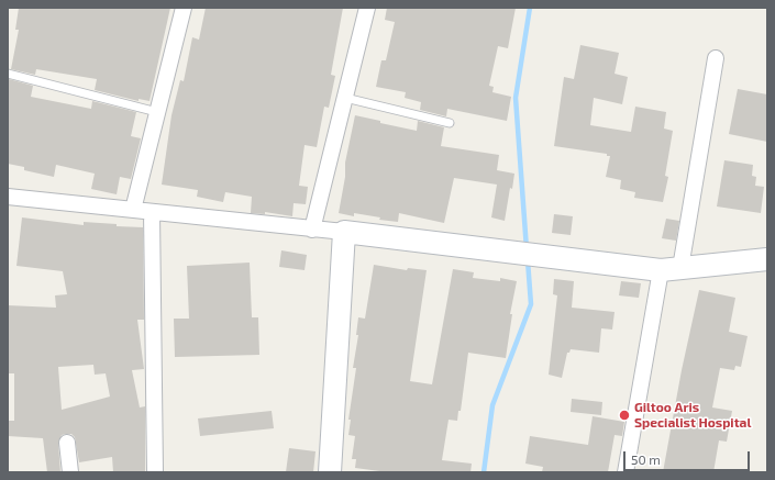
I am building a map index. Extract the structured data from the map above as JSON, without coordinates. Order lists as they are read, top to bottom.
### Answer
{
  "places": ["Giltoo Aris Specialist Hospital"],
  "scale_bar": "50 m"
}
